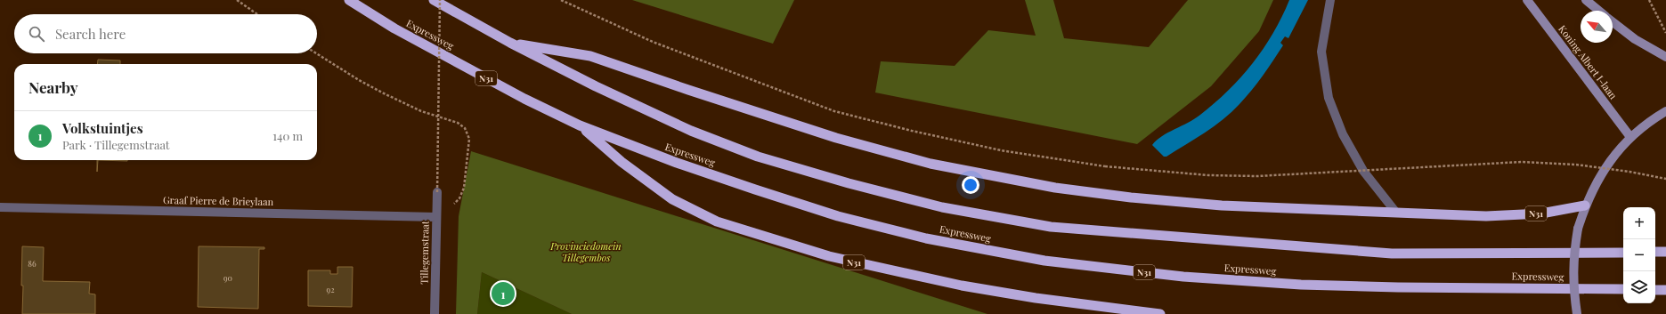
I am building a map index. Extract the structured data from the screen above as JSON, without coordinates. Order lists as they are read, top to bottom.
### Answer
{
  "streets": {
    "highway": ["Expressweg", "N31"],
    "main road": ["Koning Albert I-laan"],
    "street": ["Graaf Pierre de Brieylaan", "Tillegemstraat"]
  },
  "crossings": [
    ["Expressweg", "N31"],
    ["Graaf Pierre de Brieylaan", "Tillegemstraat"]
  ],
  "parks": ["Provinciedomein Tillegembos"],
  "house_numbers": ["86", "90", "92"],
  "north": "top left",
  "page": {
    "search": "Search here",
    "heading": "Nearby",
    "list": [
      {
        "mark": "1",
        "name": "Volkstuintjes",
        "note": "Park · Tillegemstraat",
        "value": "140 m"
      }
    ],
    "map_buttons": ["+", "−"],
    "pins": "1"
  }
}
